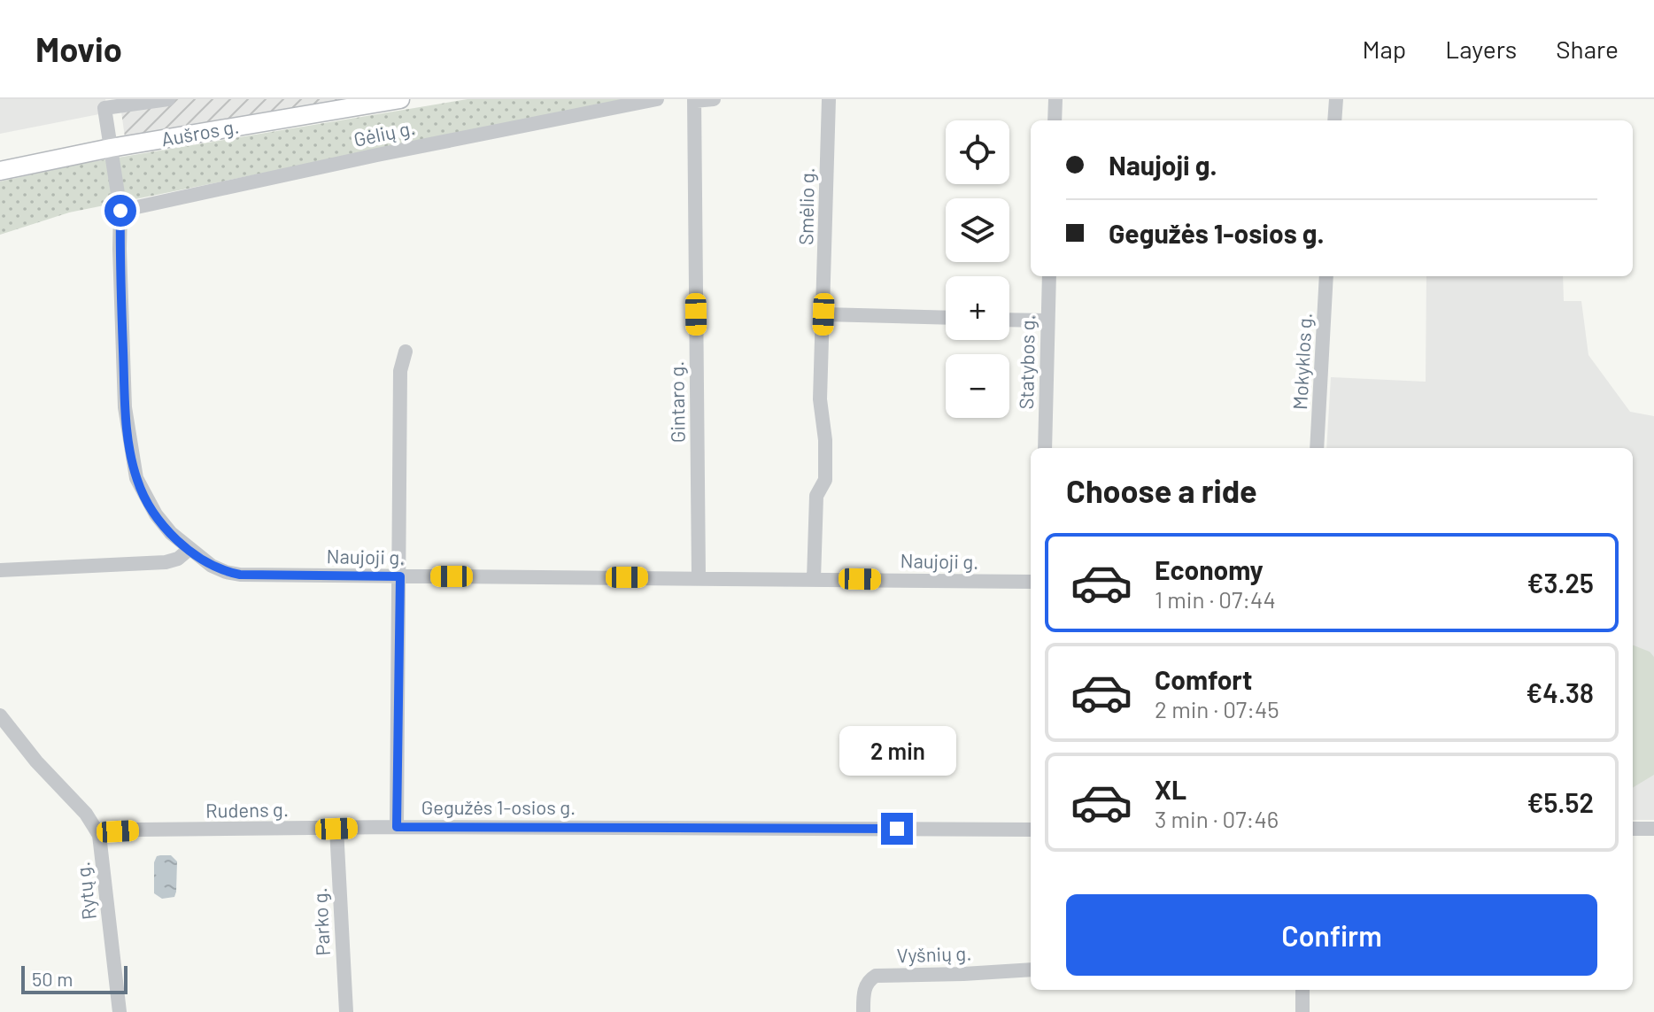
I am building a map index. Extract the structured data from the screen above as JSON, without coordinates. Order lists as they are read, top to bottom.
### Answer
{
  "streets": {
    "main road": ["Aušros g."],
    "street": [
      "Gėlių g.",
      "Smėlio g.",
      "Mokyklos g.",
      "Statybos g.",
      "Gintaro g.",
      "Naujoji g.",
      "Gegužės 1-osios g.",
      "Rudens g.",
      "Rytų g.",
      "Parko g.",
      "Vyšnių g."
    ]
  },
  "crossings": [
    ["Aušros g.", "Naujoji g."],
    ["Gėlių g.", "Naujoji g."],
    ["Smėlio g.", "Naujoji g."],
    ["Gintaro g.", "Naujoji g."],
    ["Naujoji g.", "Gegužės 1-osios g."],
    ["Gegužės 1-osios g.", "Rudens g."],
    ["Rudens g.", "Rytų g."],
    ["Rudens g.", "Parko g."]
  ],
  "scale_bar": "50 m",
  "page": {
    "header": "Movio",
    "nav": ["Map", "Layers", "Share"],
    "map_buttons": ["+", "−"],
    "banner": ["Naujoji g.", "Gegužės 1-osios g."],
    "heading": "Choose a ride",
    "list": [
      {
        "name": "Economy",
        "note": "1 min · 07:44",
        "value": "€3.25"
      },
      {
        "name": "Comfort",
        "note": "2 min · 07:45",
        "value": "€4.38"
      },
      {
        "name": "XL",
        "note": "3 min · 07:46",
        "value": "€5.52"
      }
    ],
    "bubble": "2 min",
    "buttons": "Confirm",
    "scale": "50 m"
  }
}
